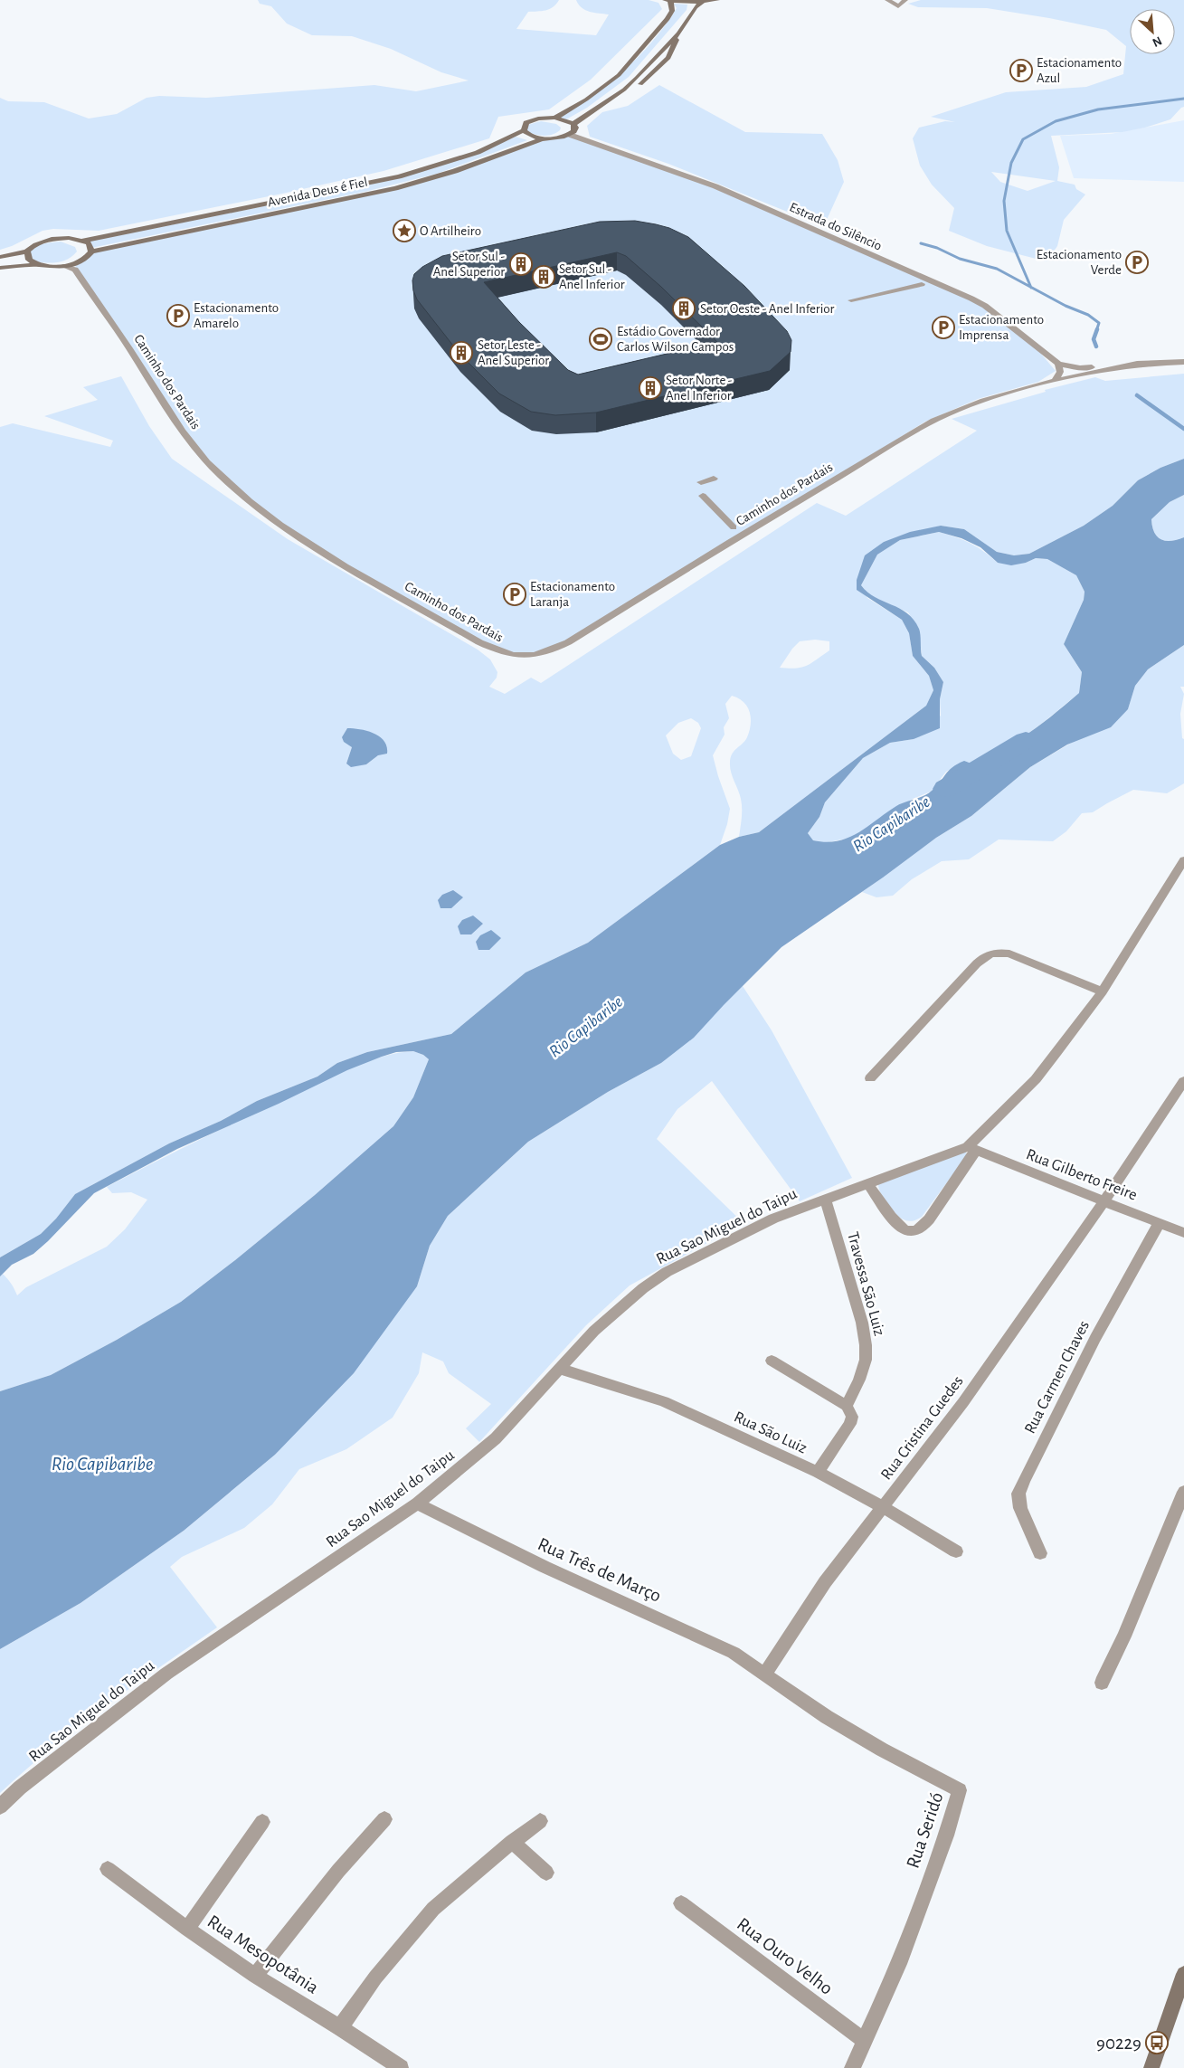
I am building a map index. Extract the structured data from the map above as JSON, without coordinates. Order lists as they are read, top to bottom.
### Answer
{
  "streets": {
    "main road": ["Avenida Deus é Fiel"],
    "street": [
      "Estrada do Silêncio",
      "Caminho dos Pardais",
      "Rua Gilberto Freire",
      "Rua Sao Miguel do Taipu",
      "Travessa São Luiz",
      "Rua Carmen Chaves",
      "Rua Cristina Guedes",
      "Rua São Luiz",
      "Rua Três de Março",
      "Rua Seridó",
      "Rua Mesopotânia",
      "Rua Ouro Velho"
    ]
  },
  "crossings": [
    ["Avenida Deus é Fiel", "Estrada do Silêncio"],
    ["Rua Gilberto Freire", "Rua Sao Miguel do Taipu"],
    ["Rua Gilberto Freire", "Rua Carmen Chaves"],
    ["Rua Gilberto Freire", "Rua Cristina Guedes"],
    ["Rua Sao Miguel do Taipu", "Travessa São Luiz"],
    ["Rua Sao Miguel do Taipu", "Rua São Luiz"],
    ["Rua Sao Miguel do Taipu", "Rua Três de Março"],
    ["Rua Cristina Guedes", "Rua São Luiz"],
    ["Rua Cristina Guedes", "Rua Três de Março"],
    ["Rua Cristina Guedes", "Rua Seridó"],
    ["Rua Três de Março", "Rua Seridó"],
    ["Rua Seridó", "Rua Ouro Velho"]
  ],
  "water": ["Rio Capibaribe"],
  "places": {
    "parking": [
      "Estacionamento Azul",
      "Estacionamento Verde",
      "Estacionamento Amarelo",
      "Estacionamento Imprensa",
      "Estacionamento Laranja"
    ],
    "place": ["O Artilheiro"],
    "building": [
      "Setor Sul - Anel Superior",
      "Setor Sul - Anel Inferior",
      "Setor Oeste - Anel Inferior",
      "Setor Leste - Anel Superior",
      "Setor Norte - Anel Inferior"
    ],
    "sports": ["Estádio Governador Carlos Wilson Campos"],
    "bus stop": ["90229"]
  },
  "north": "bottom right"
}
